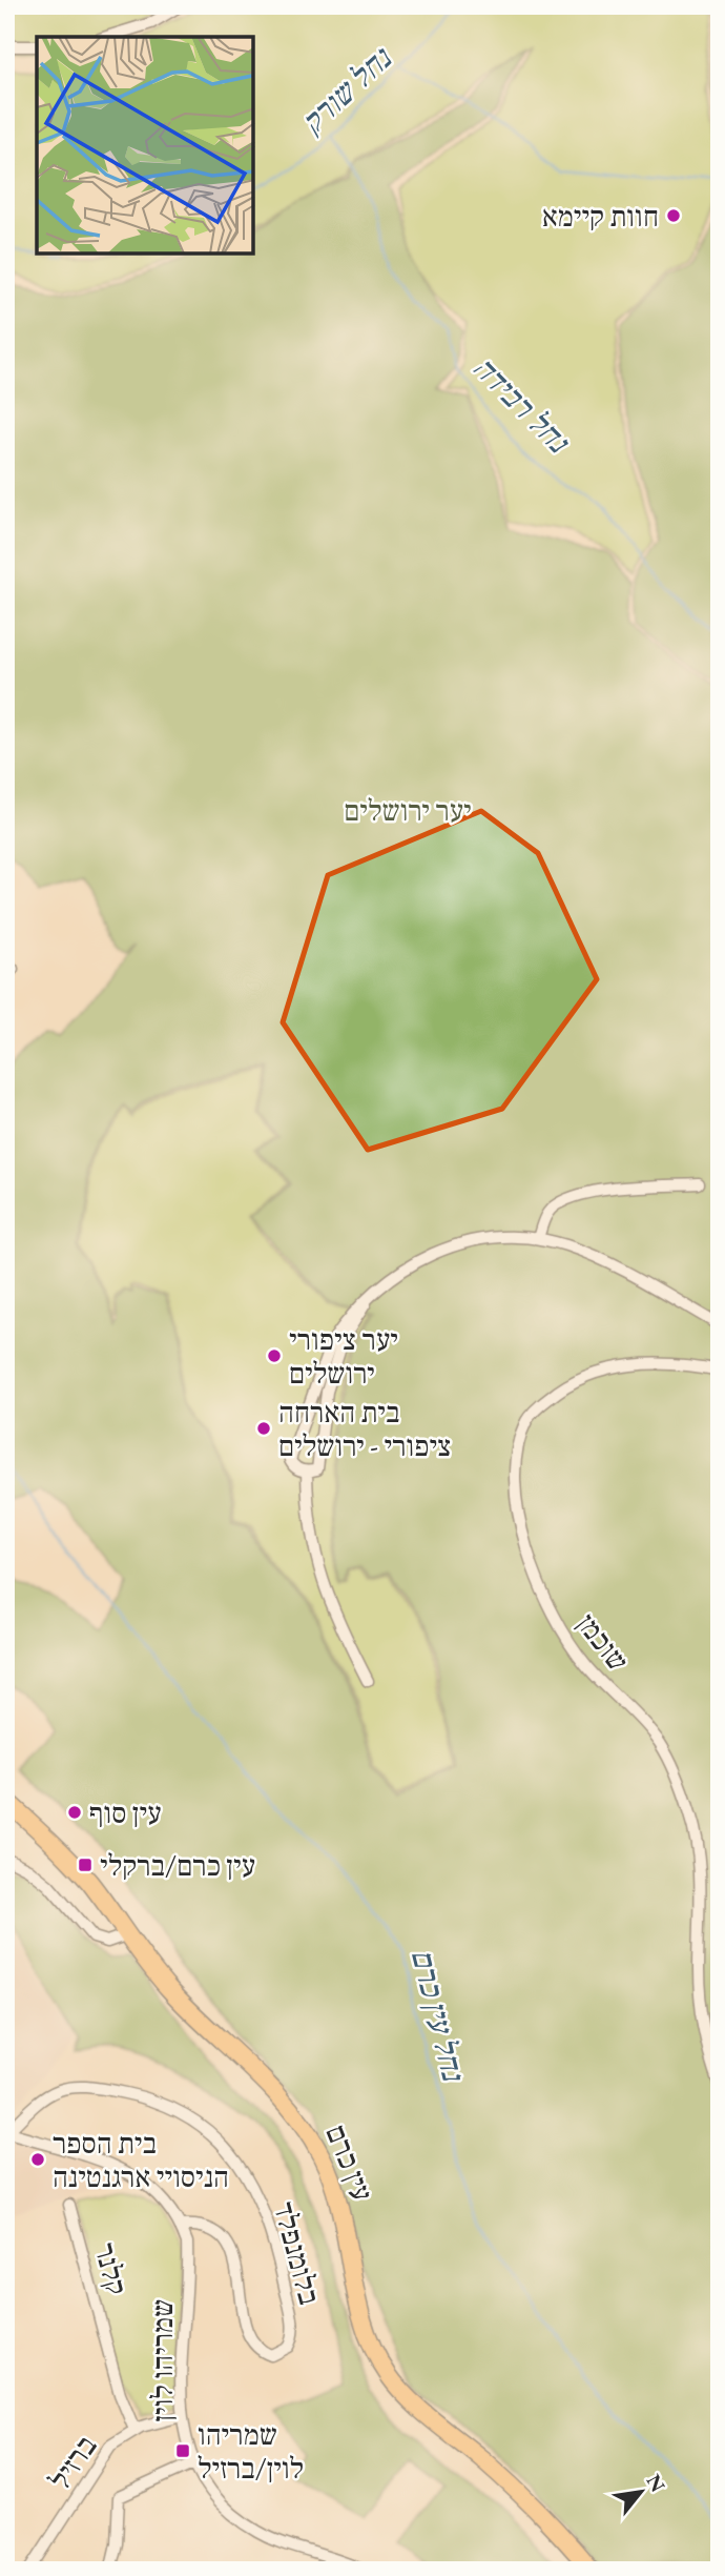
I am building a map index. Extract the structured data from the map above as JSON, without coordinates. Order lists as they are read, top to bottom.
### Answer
{
  "streets": {
    "main road": ["עין כרם"],
    "street": [
      "שוכמן",
      "בלומנפלד",
      "קלנר",
      "שמריהו לוין",
      "ברזיל"
    ]
  },
  "crossings": [
    ["בלומנפלד", "שמריהו לוין"],
    ["קלנר", "ברזיל"],
    ["שמריהו לוין", "ברזיל"]
  ],
  "water": ["נחל שורק", "נחל רבידה", "נחל עין כרם"],
  "parks": ["יער ירושלים"],
  "places": {
    "other": [
      "חוות קיימא",
      "יער ציפורי ירושלים",
      "בית הארחה ציפורי - ירושלים",
      "עין סוף",
      "בית הספר הניסויי ארגנטינה"
    ],
    "transit": ["עין כרם/ברקלי", "שמריהו לוין/ברזיל"]
  },
  "north": "top right"
}
